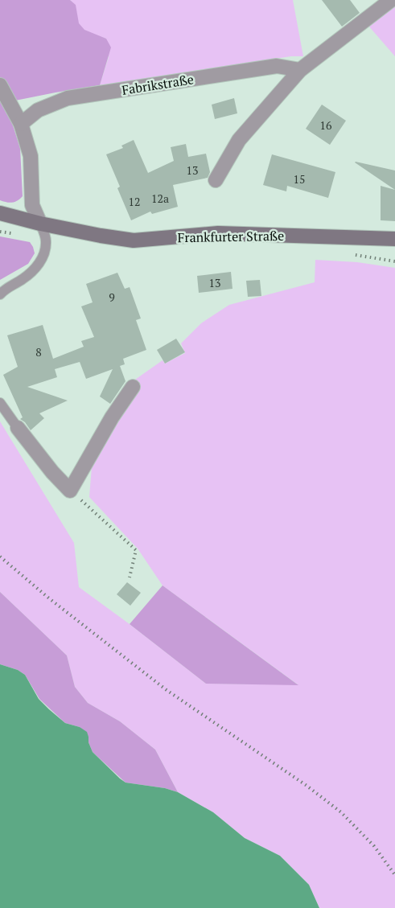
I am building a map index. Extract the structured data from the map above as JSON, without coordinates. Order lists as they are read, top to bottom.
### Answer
{
  "streets": {
    "main road": ["Frankfurter Straße"],
    "street": ["Fabrikstraße"]
  },
  "house_numbers": [
    "16",
    "13",
    "15",
    "12a",
    "12",
    "13",
    "9",
    "8"
  ]
}
